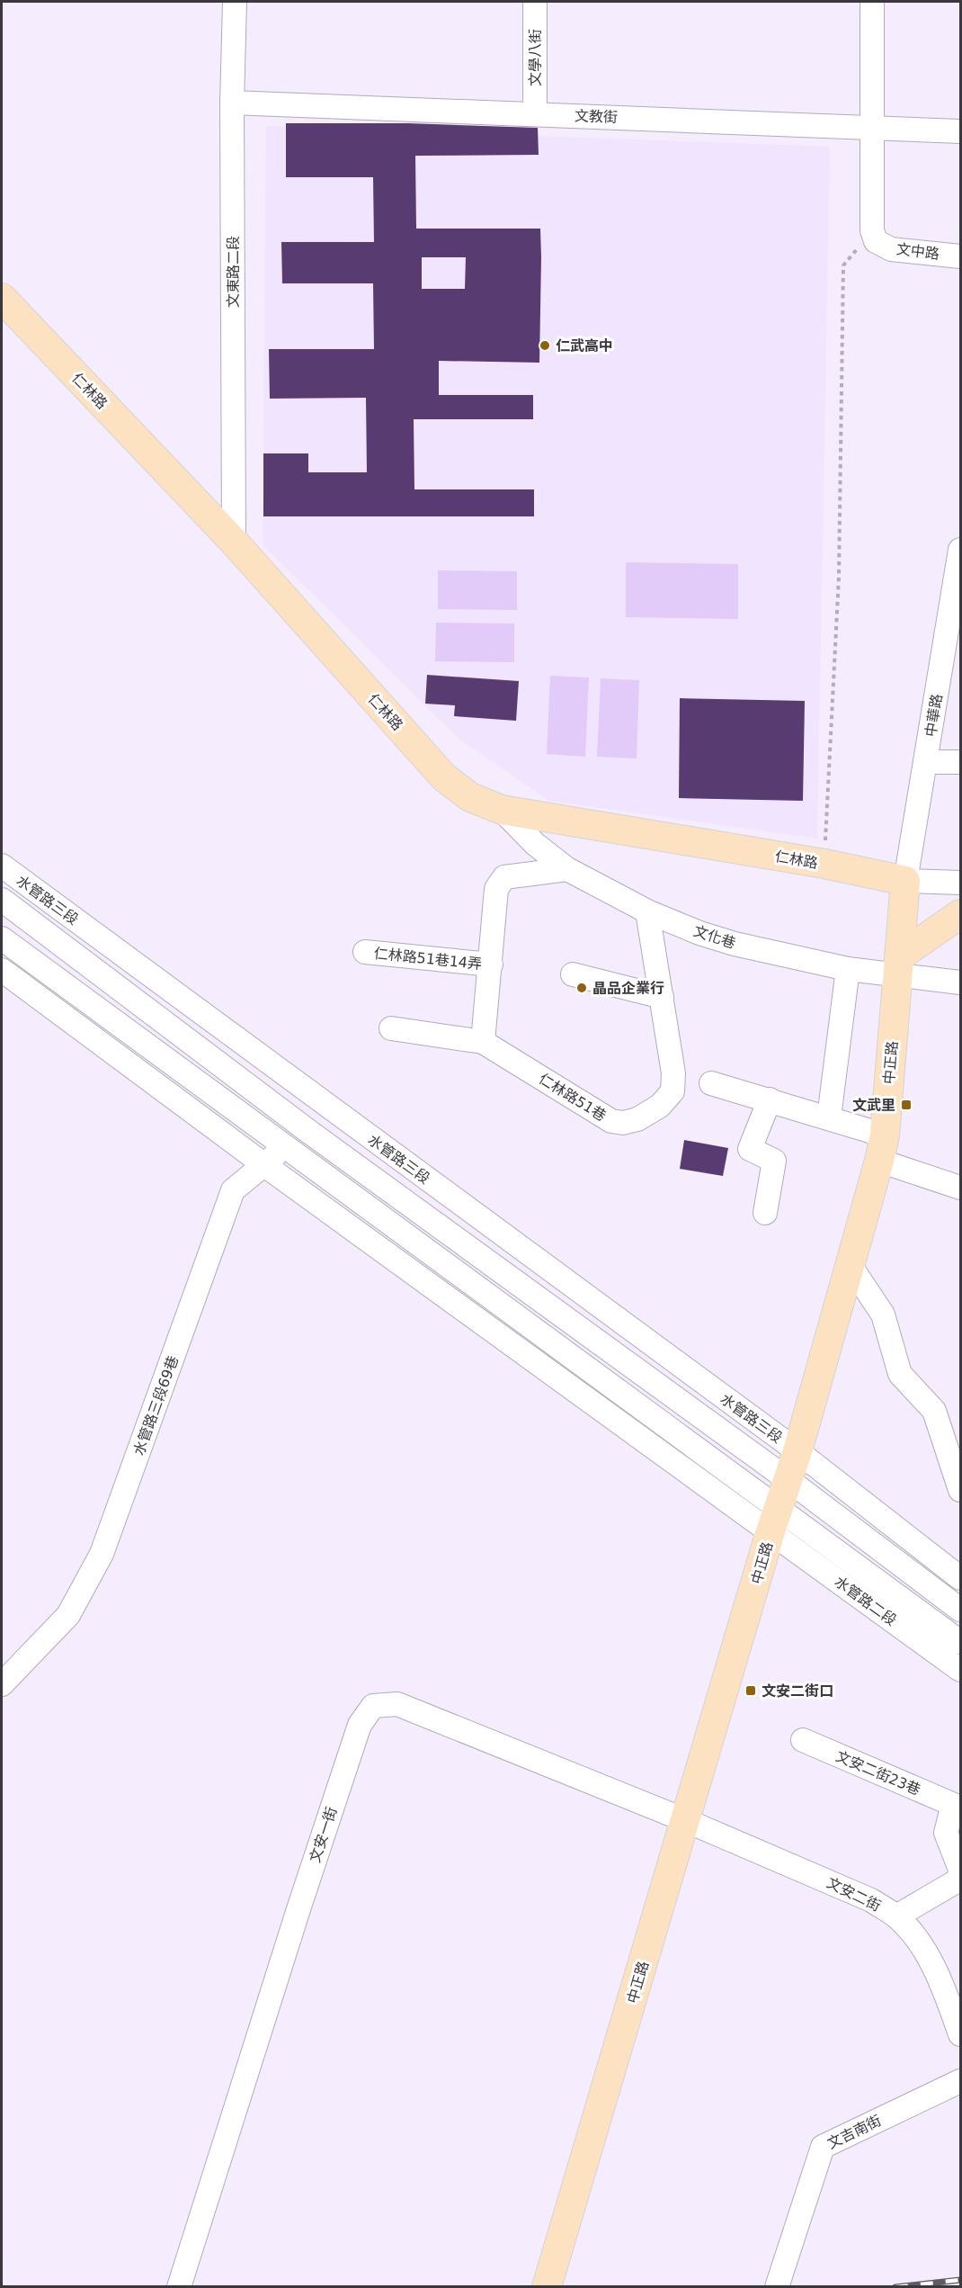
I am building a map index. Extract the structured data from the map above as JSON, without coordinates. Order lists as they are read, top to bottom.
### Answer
{
  "streets": {
    "main road": ["仁林路", "中正路"],
    "street": [
      "文學八街",
      "文教街",
      "文中路",
      "文東路二段",
      "中華路",
      "水管路三段",
      "文化巷",
      "仁林路51巷14弄",
      "仁林路51巷",
      "水管路三段69巷",
      "水管路二段",
      "文安二街23巷",
      "文安一街",
      "文安二街",
      "文吉南街"
    ]
  },
  "crossings": [
    ["文學八街", "文教街"],
    ["文教街", "文東路二段"],
    ["文東路二段", "仁林路"],
    ["仁林路", "中華路"],
    ["仁林路", "文化巷"],
    ["仁林路", "中正路"],
    ["中華路", "中正路"],
    ["水管路三段", "中正路"],
    ["水管路三段", "水管路三段69巷"],
    ["文化巷", "中正路"],
    ["文化巷", "仁林路51巷"],
    ["中正路", "水管路二段"],
    ["中正路", "文安一街"],
    ["中正路", "文安二街"],
    ["文安一街", "文安二街"]
  ],
  "places": {
    "other": ["仁武高中", "晶品企業行"],
    "transit": ["文武里", "文安二街口"]
  }
}
